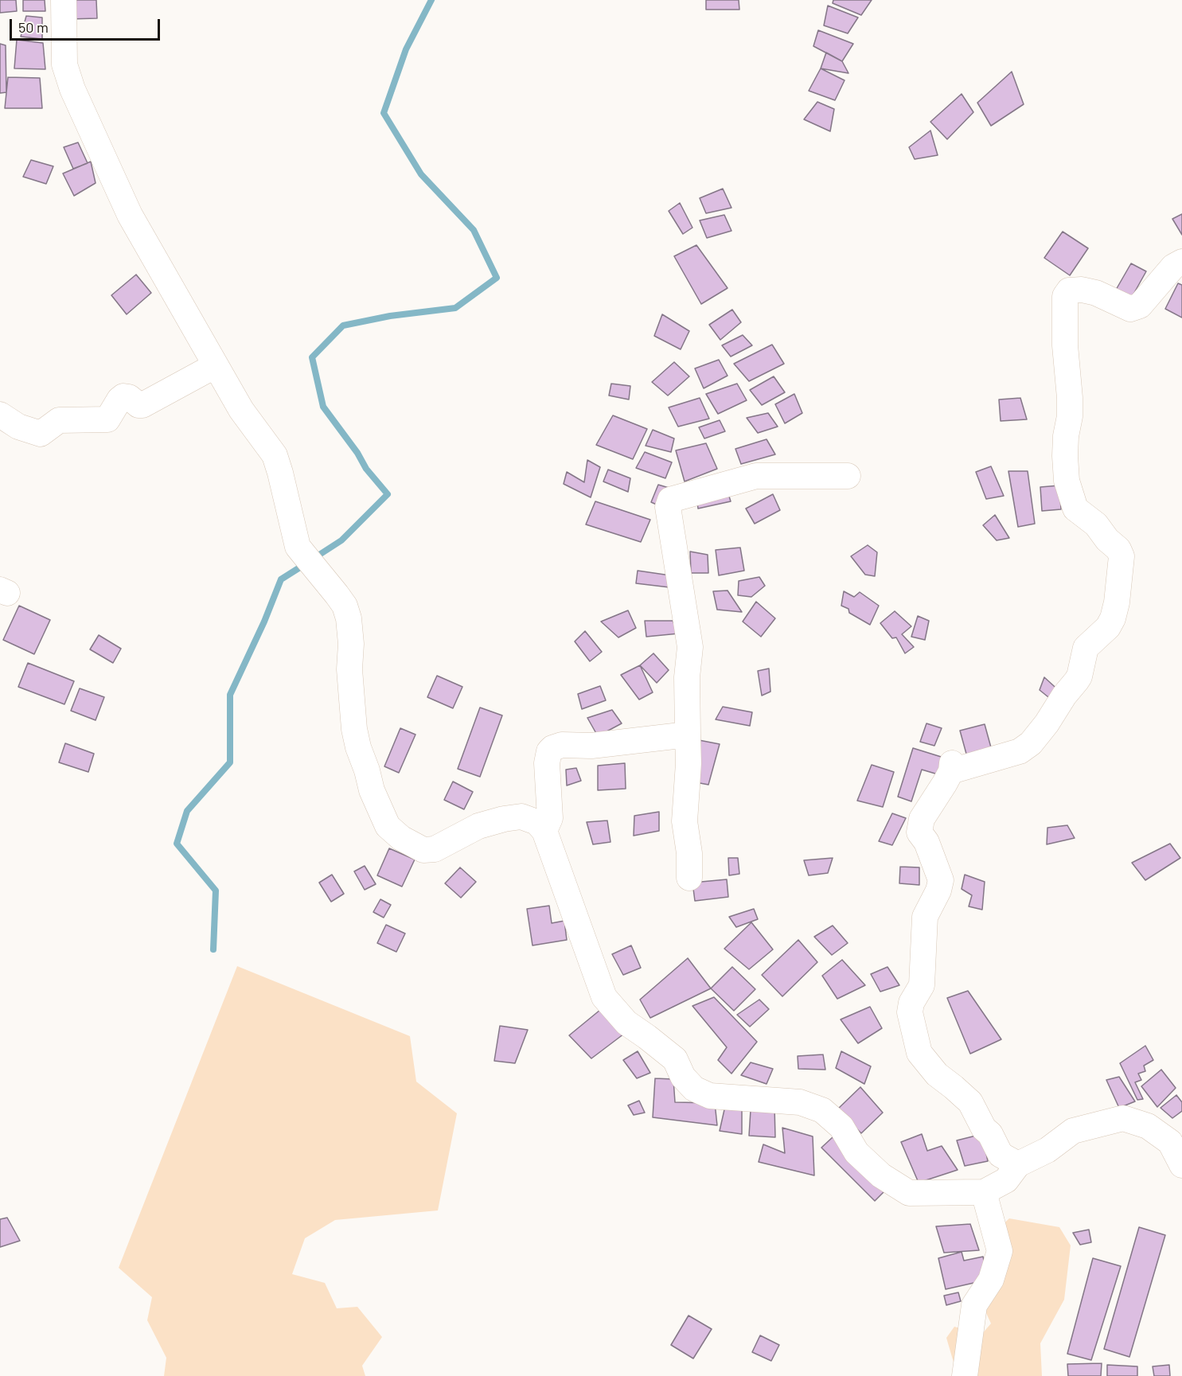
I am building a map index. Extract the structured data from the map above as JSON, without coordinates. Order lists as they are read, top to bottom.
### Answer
{
  "scale_bar": "50 m"
}
